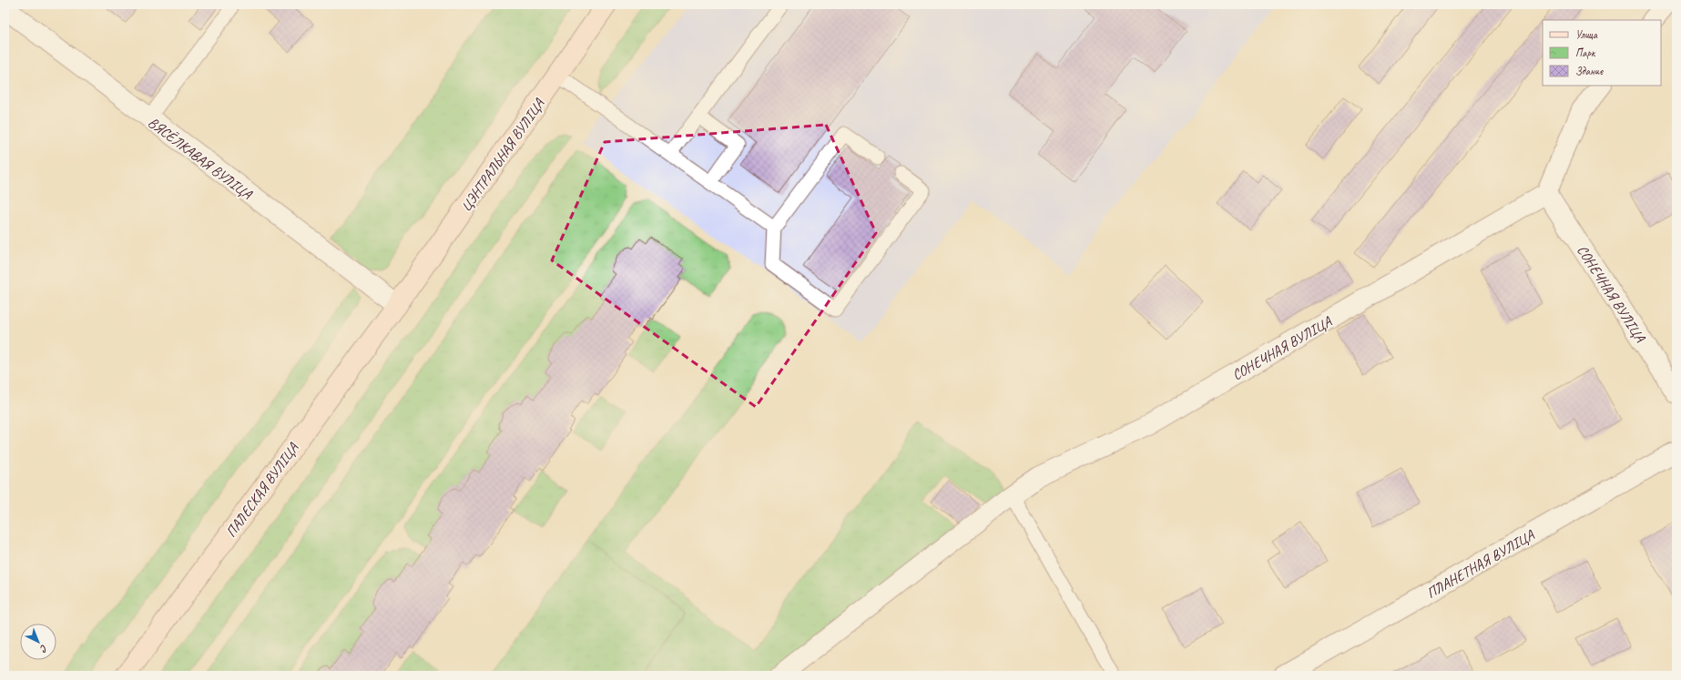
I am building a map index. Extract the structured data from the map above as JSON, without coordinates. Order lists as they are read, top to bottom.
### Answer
{
  "streets": {
    "main road": ["ЦЭНТРАЛЬНАЯ ВУЛІЦА", "ПАЛЕСКАЯ ВУЛІЦА"],
    "street": ["ВЯСЁЛКАВАЯ ВУЛІЦА", "СОНЕЧНАЯ ВУЛІЦА", "ПЛАНЕТНАЯ ВУЛІЦА"]
  },
  "crossings": [
    ["ЦЭНТРАЛЬНАЯ ВУЛІЦА", "ВЯСЁЛКАВАЯ ВУЛІЦА"],
    ["ЦЭНТРАЛЬНАЯ ВУЛІЦА", "ПАЛЕСКАЯ ВУЛІЦА"],
    ["ВЯСЁЛКАВАЯ ВУЛІЦА", "ПАЛЕСКАЯ ВУЛІЦА"]
  ],
  "legend": ["Улица", "Парк", "Здание"],
  "north": "bottom right"
}
